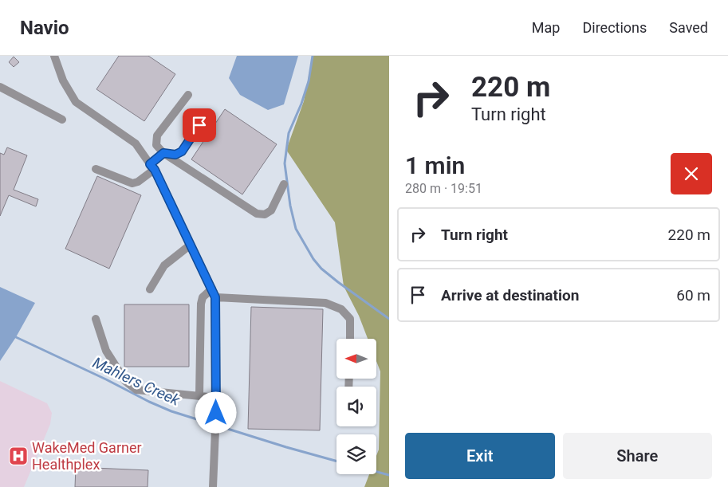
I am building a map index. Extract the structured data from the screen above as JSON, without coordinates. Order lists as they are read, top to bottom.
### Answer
{
  "water": ["Mahlers Creek"],
  "places": {
    "hospital": ["WakeMed Garner Healthplex"]
  },
  "north": "left",
  "page": {
    "header": "Navio",
    "nav": ["Map", "Directions", "Saved"],
    "turn": ["220 m", "Turn right"],
    "heading": ["1 min", "280 m · 19:51"],
    "list": [
      {
        "name": "Turn right",
        "value": "220 m"
      },
      {
        "name": "Arrive at destination",
        "value": "60 m"
      }
    ],
    "buttons": ["Exit", "Share"]
  }
}
